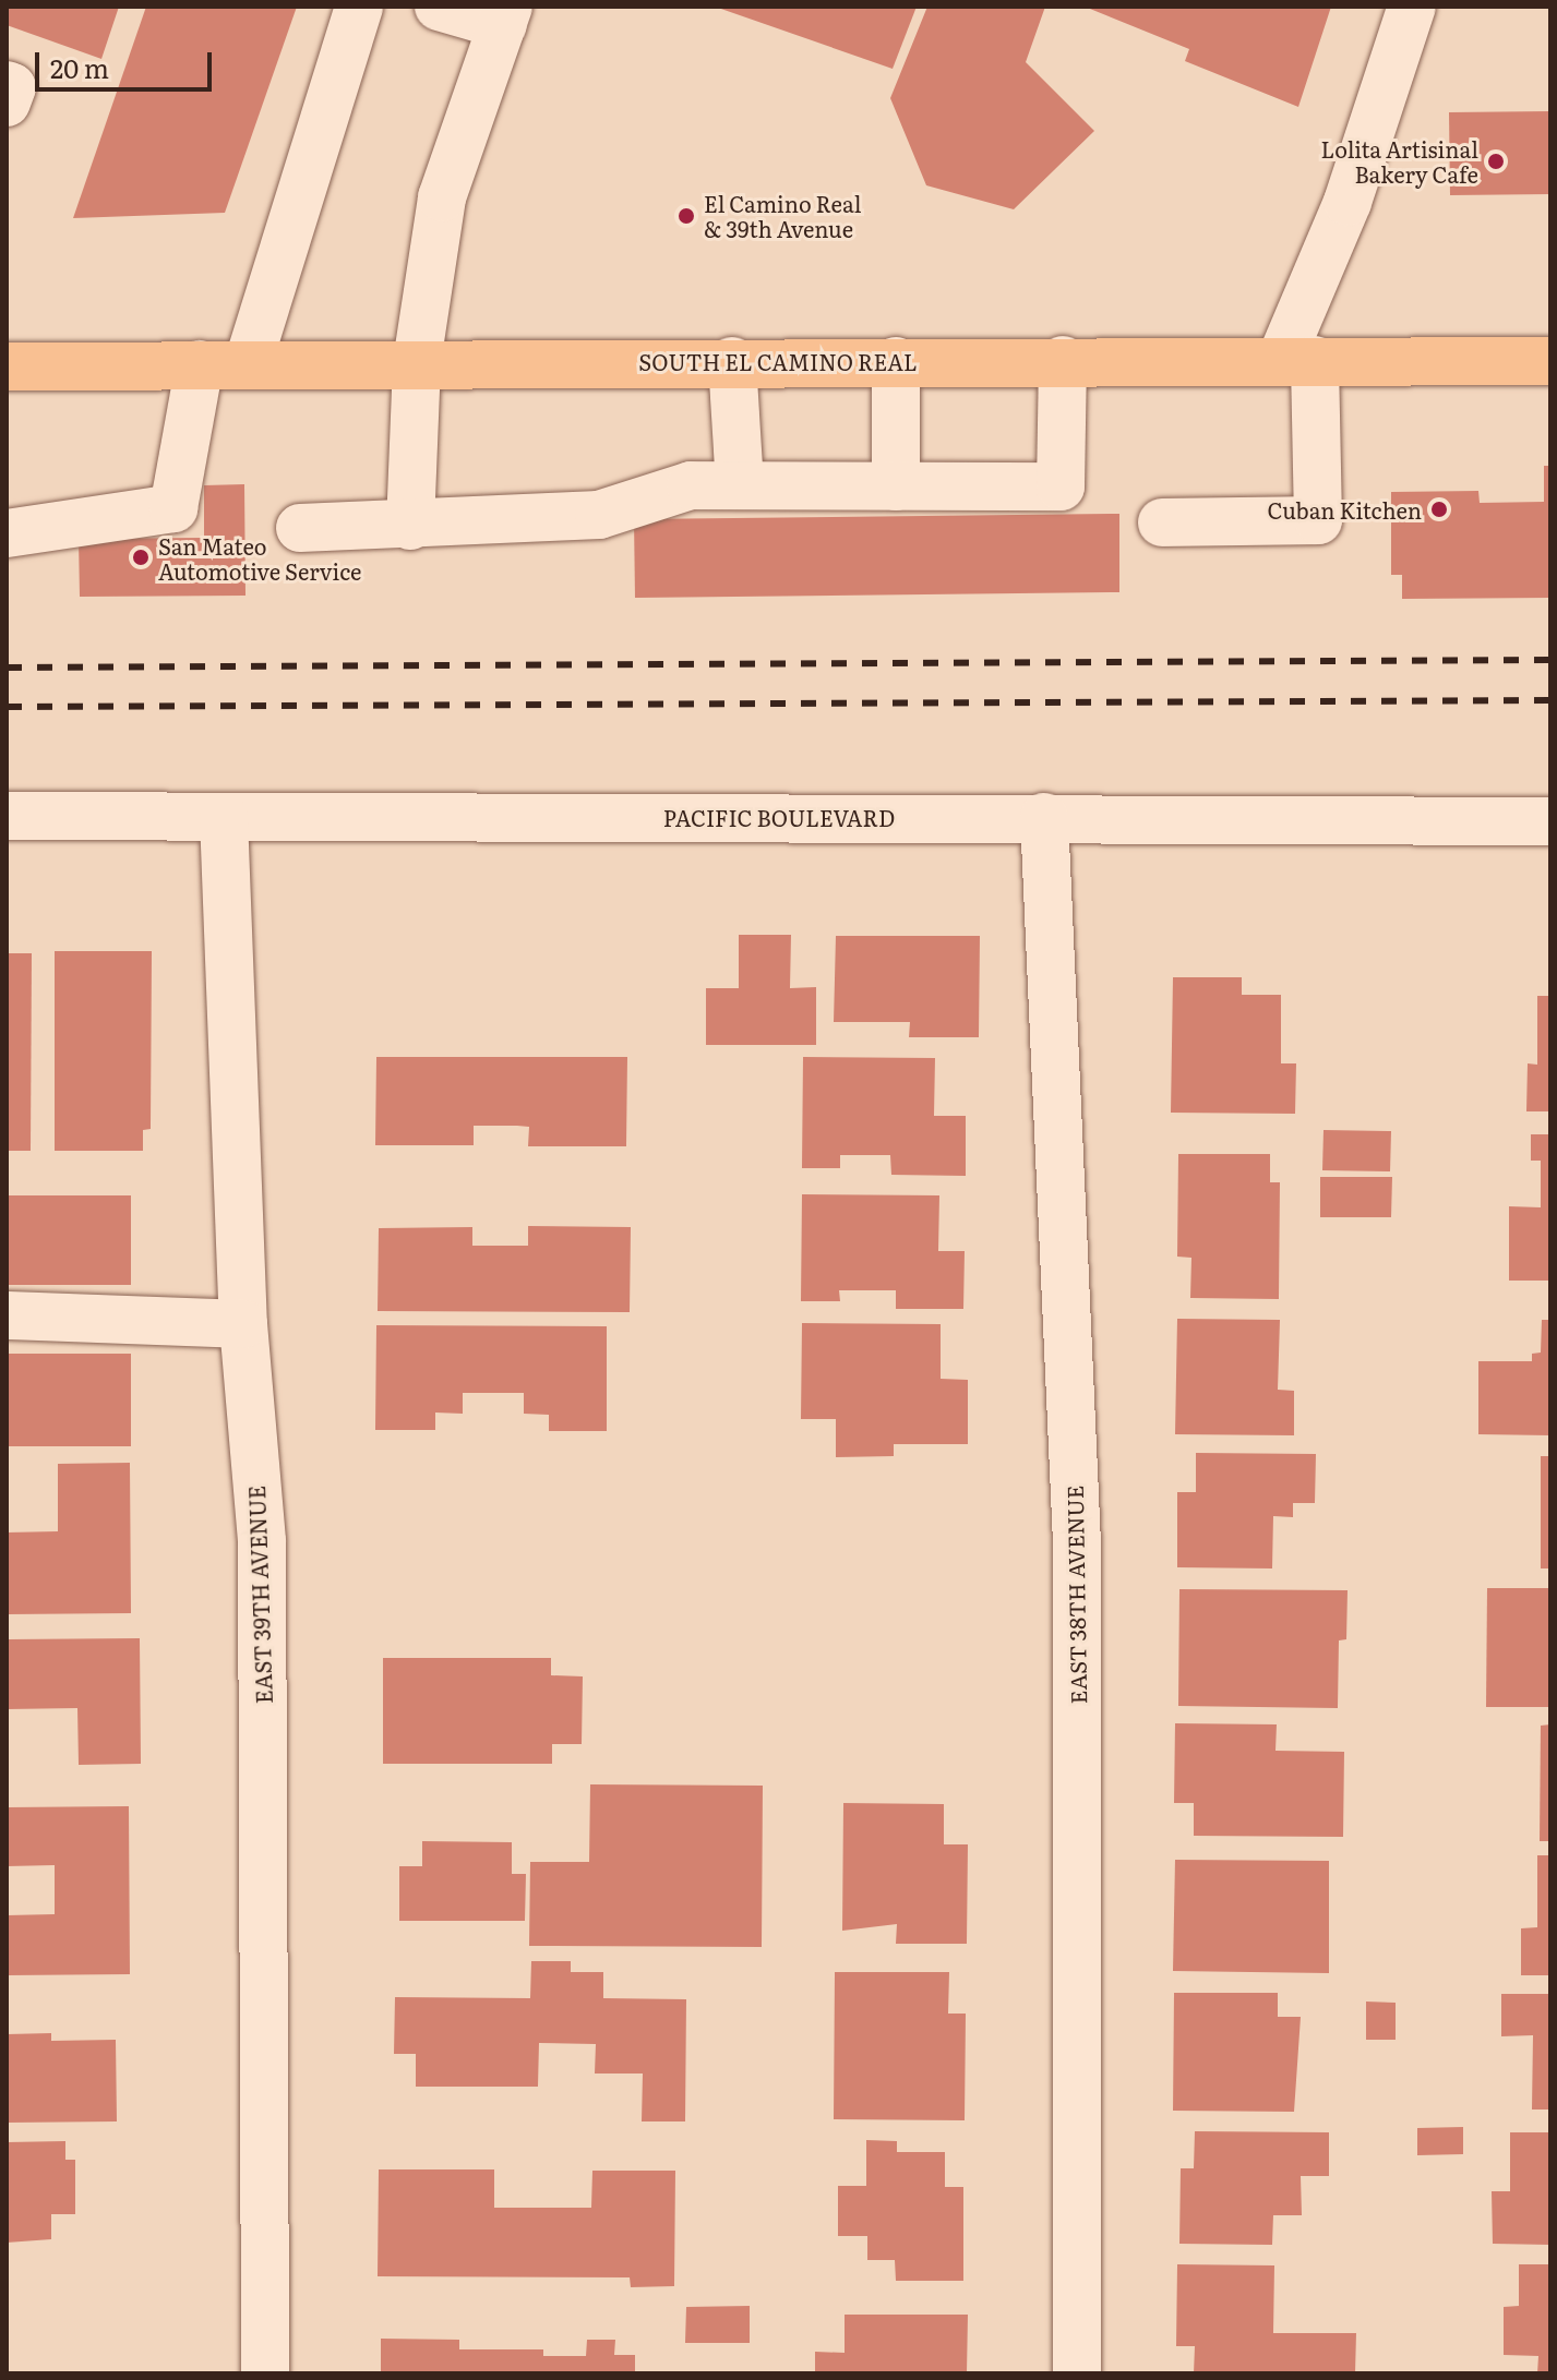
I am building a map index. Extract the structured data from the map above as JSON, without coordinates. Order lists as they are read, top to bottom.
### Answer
{
  "streets": {
    "main road": ["SOUTH EL CAMINO REAL"],
    "street": ["PACIFIC BOULEVARD", "EAST 39TH AVENUE", "EAST 38TH AVENUE"]
  },
  "crossings": [
    ["PACIFIC BOULEVARD", "EAST 39TH AVENUE"],
    ["PACIFIC BOULEVARD", "EAST 38TH AVENUE"]
  ],
  "places": [
    "Lolita Artisinal Bakery Cafe",
    "El Camino Real & 39th Avenue",
    "Cuban Kitchen",
    "San Mateo Automotive Service"
  ],
  "scale_bar": "20 m"
}
